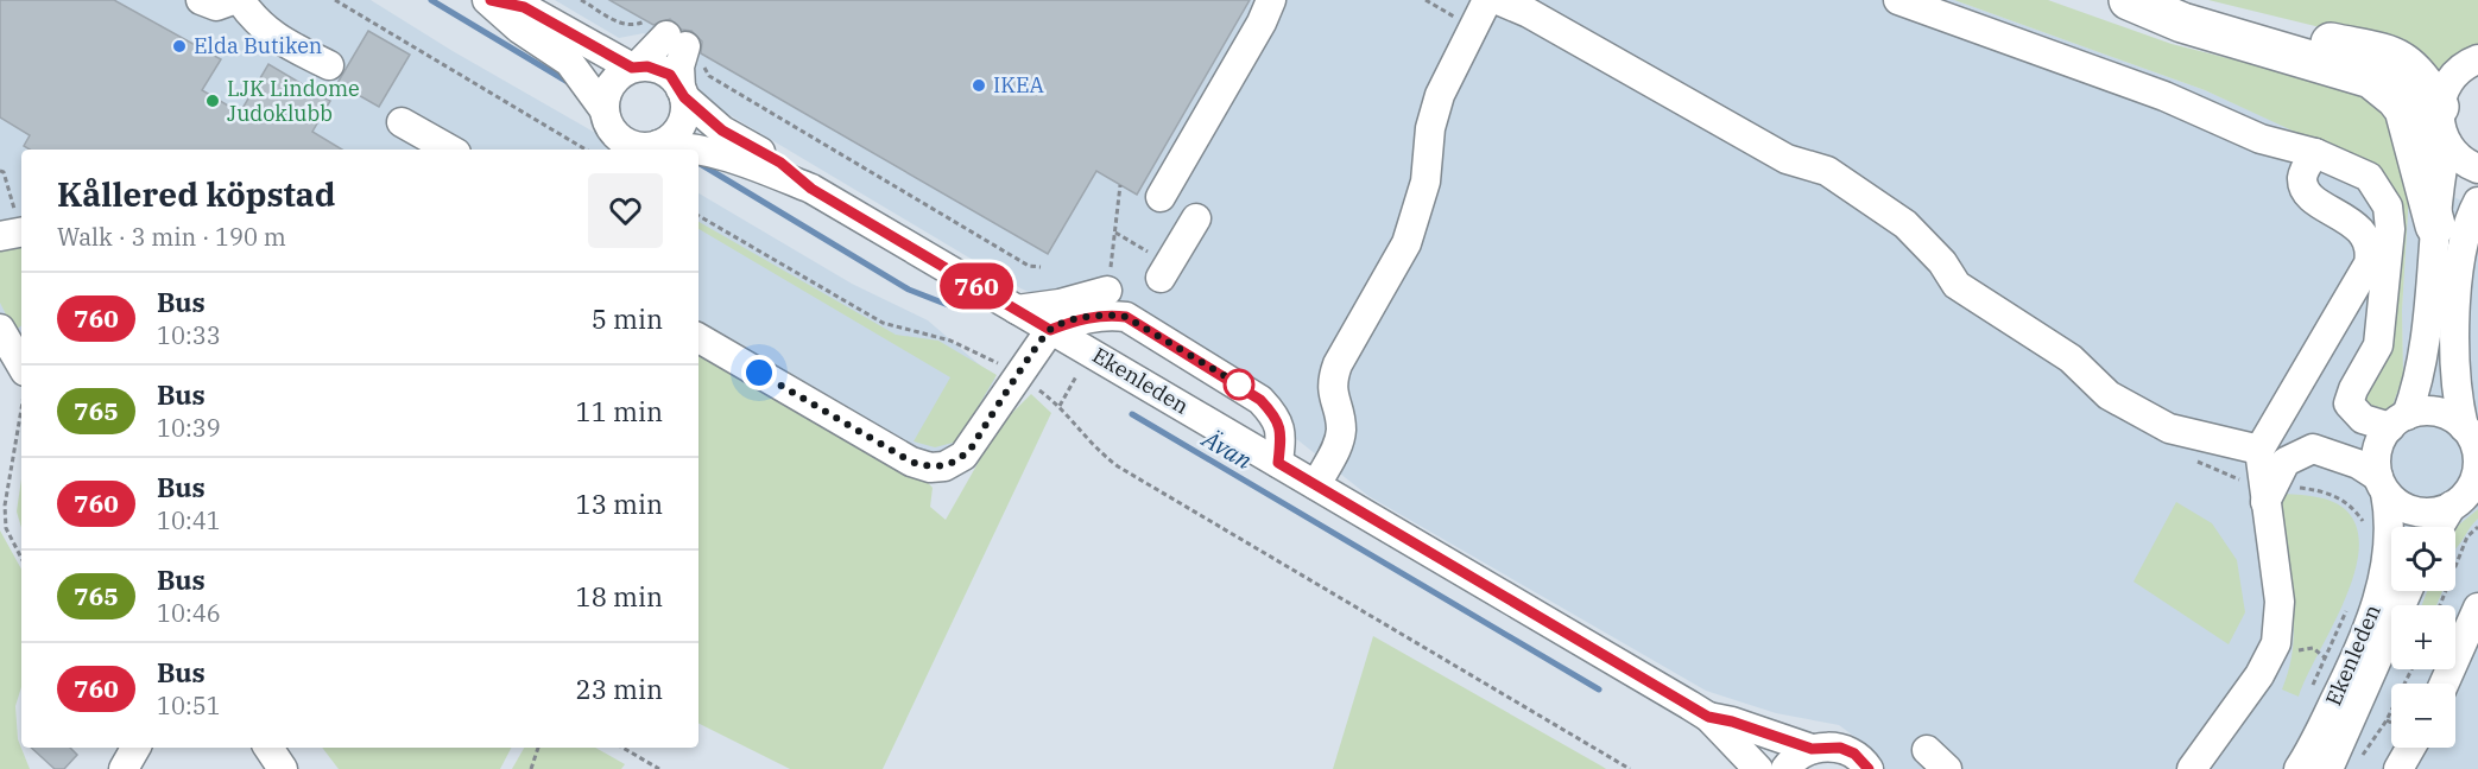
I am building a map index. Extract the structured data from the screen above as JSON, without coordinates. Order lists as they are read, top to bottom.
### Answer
{
  "streets": {
    "street": ["Ekenleden"]
  },
  "water": ["Ävan"],
  "places": ["Elda Butiken", "IKEA", "LJK Lindome Judoklubb"],
  "lines": ["bus line 760"],
  "page": {
    "on_map": "760",
    "heading": ["Kållered köpstad", "Walk · 3 min · 190 m"],
    "list": [
      {
        "mark": "760",
        "name": "Bus",
        "note": "10:33",
        "value": "5 min"
      },
      {
        "mark": "765",
        "name": "Bus",
        "note": "10:39",
        "value": "11 min"
      },
      {
        "mark": "760",
        "name": "Bus",
        "note": "10:41",
        "value": "13 min"
      },
      {
        "mark": "765",
        "name": "Bus",
        "note": "10:46",
        "value": "18 min"
      },
      {
        "mark": "760",
        "name": "Bus",
        "note": "10:51",
        "value": "23 min"
      }
    ],
    "map_buttons": ["+", "−"]
  }
}
